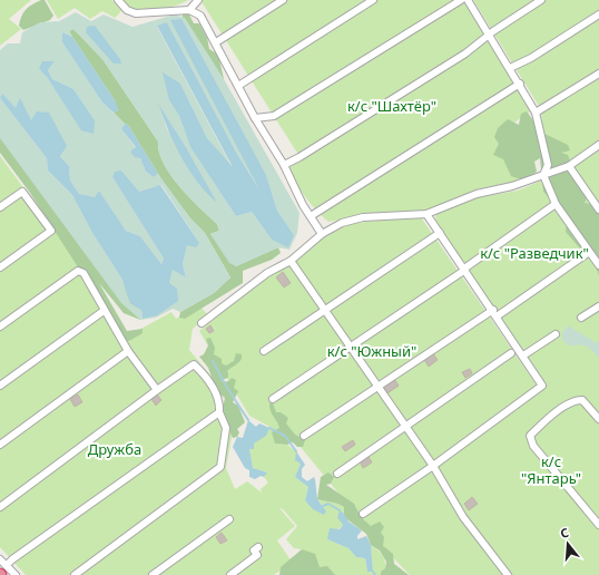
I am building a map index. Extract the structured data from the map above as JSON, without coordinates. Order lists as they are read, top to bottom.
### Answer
{
  "parks": [
    "к/с \"Шахтёр\"",
    "к/с \"Разведчик\"",
    "к/с \"Южный\"",
    "Дружба",
    "к/с \"Янтарь\""
  ],
  "north": "top"
}
